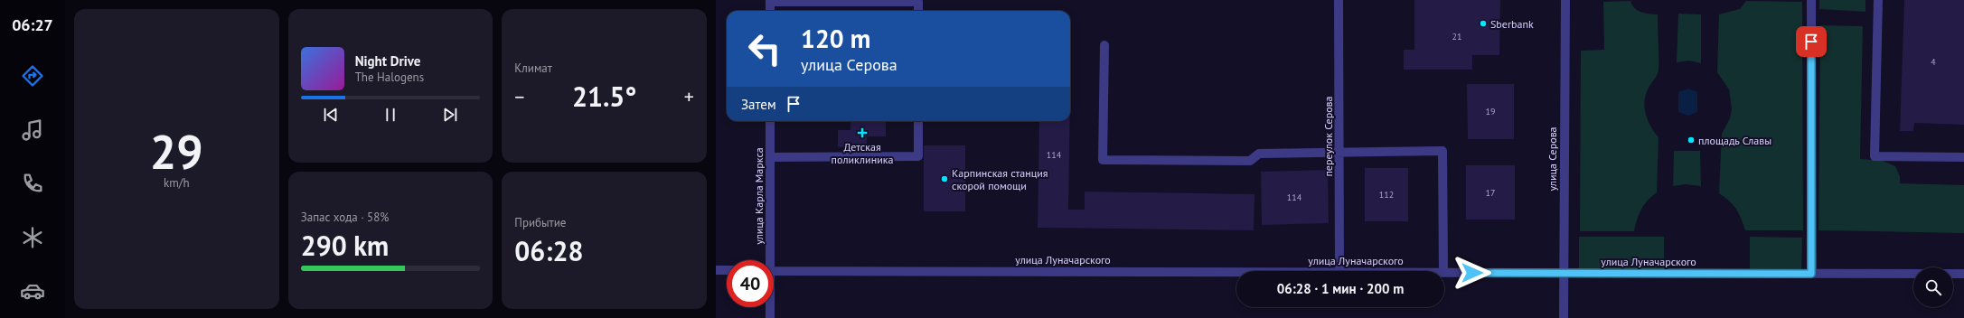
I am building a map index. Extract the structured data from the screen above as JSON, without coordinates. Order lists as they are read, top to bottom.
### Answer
{
  "streets": {
    "street": [
      "переулок Серова",
      "улица Серова",
      "улица Карла Маркса",
      "улица Луначарского"
    ]
  },
  "crossings": [
    ["улица Серова", "улица Луначарского"]
  ],
  "places": {
    "other": ["Sberbank", "площадь Славы", "Карпинская станция скорой помощи"],
    "health": ["Детская поликлиника"]
  },
  "house_numbers": [
    "21",
    "4",
    "19",
    "114",
    "17",
    "112",
    "114"
  ],
  "page": {
    "tabs": "06:27",
    "tile": [
      ["29", "km/h"],
      "Климат",
      ["Запас хода · 58%", "290 km"],
      ["Прибытие", "06:28"]
    ],
    "turn": ["120 m", "улица Серова"],
    "song": ["Night Drive", "The Halogens"],
    "heat": ["−", "21.5°", "+"],
    "then": "Затем",
    "limit": "40",
    "trip": "06:28 · 1 мин · 200 m"
  }
}
